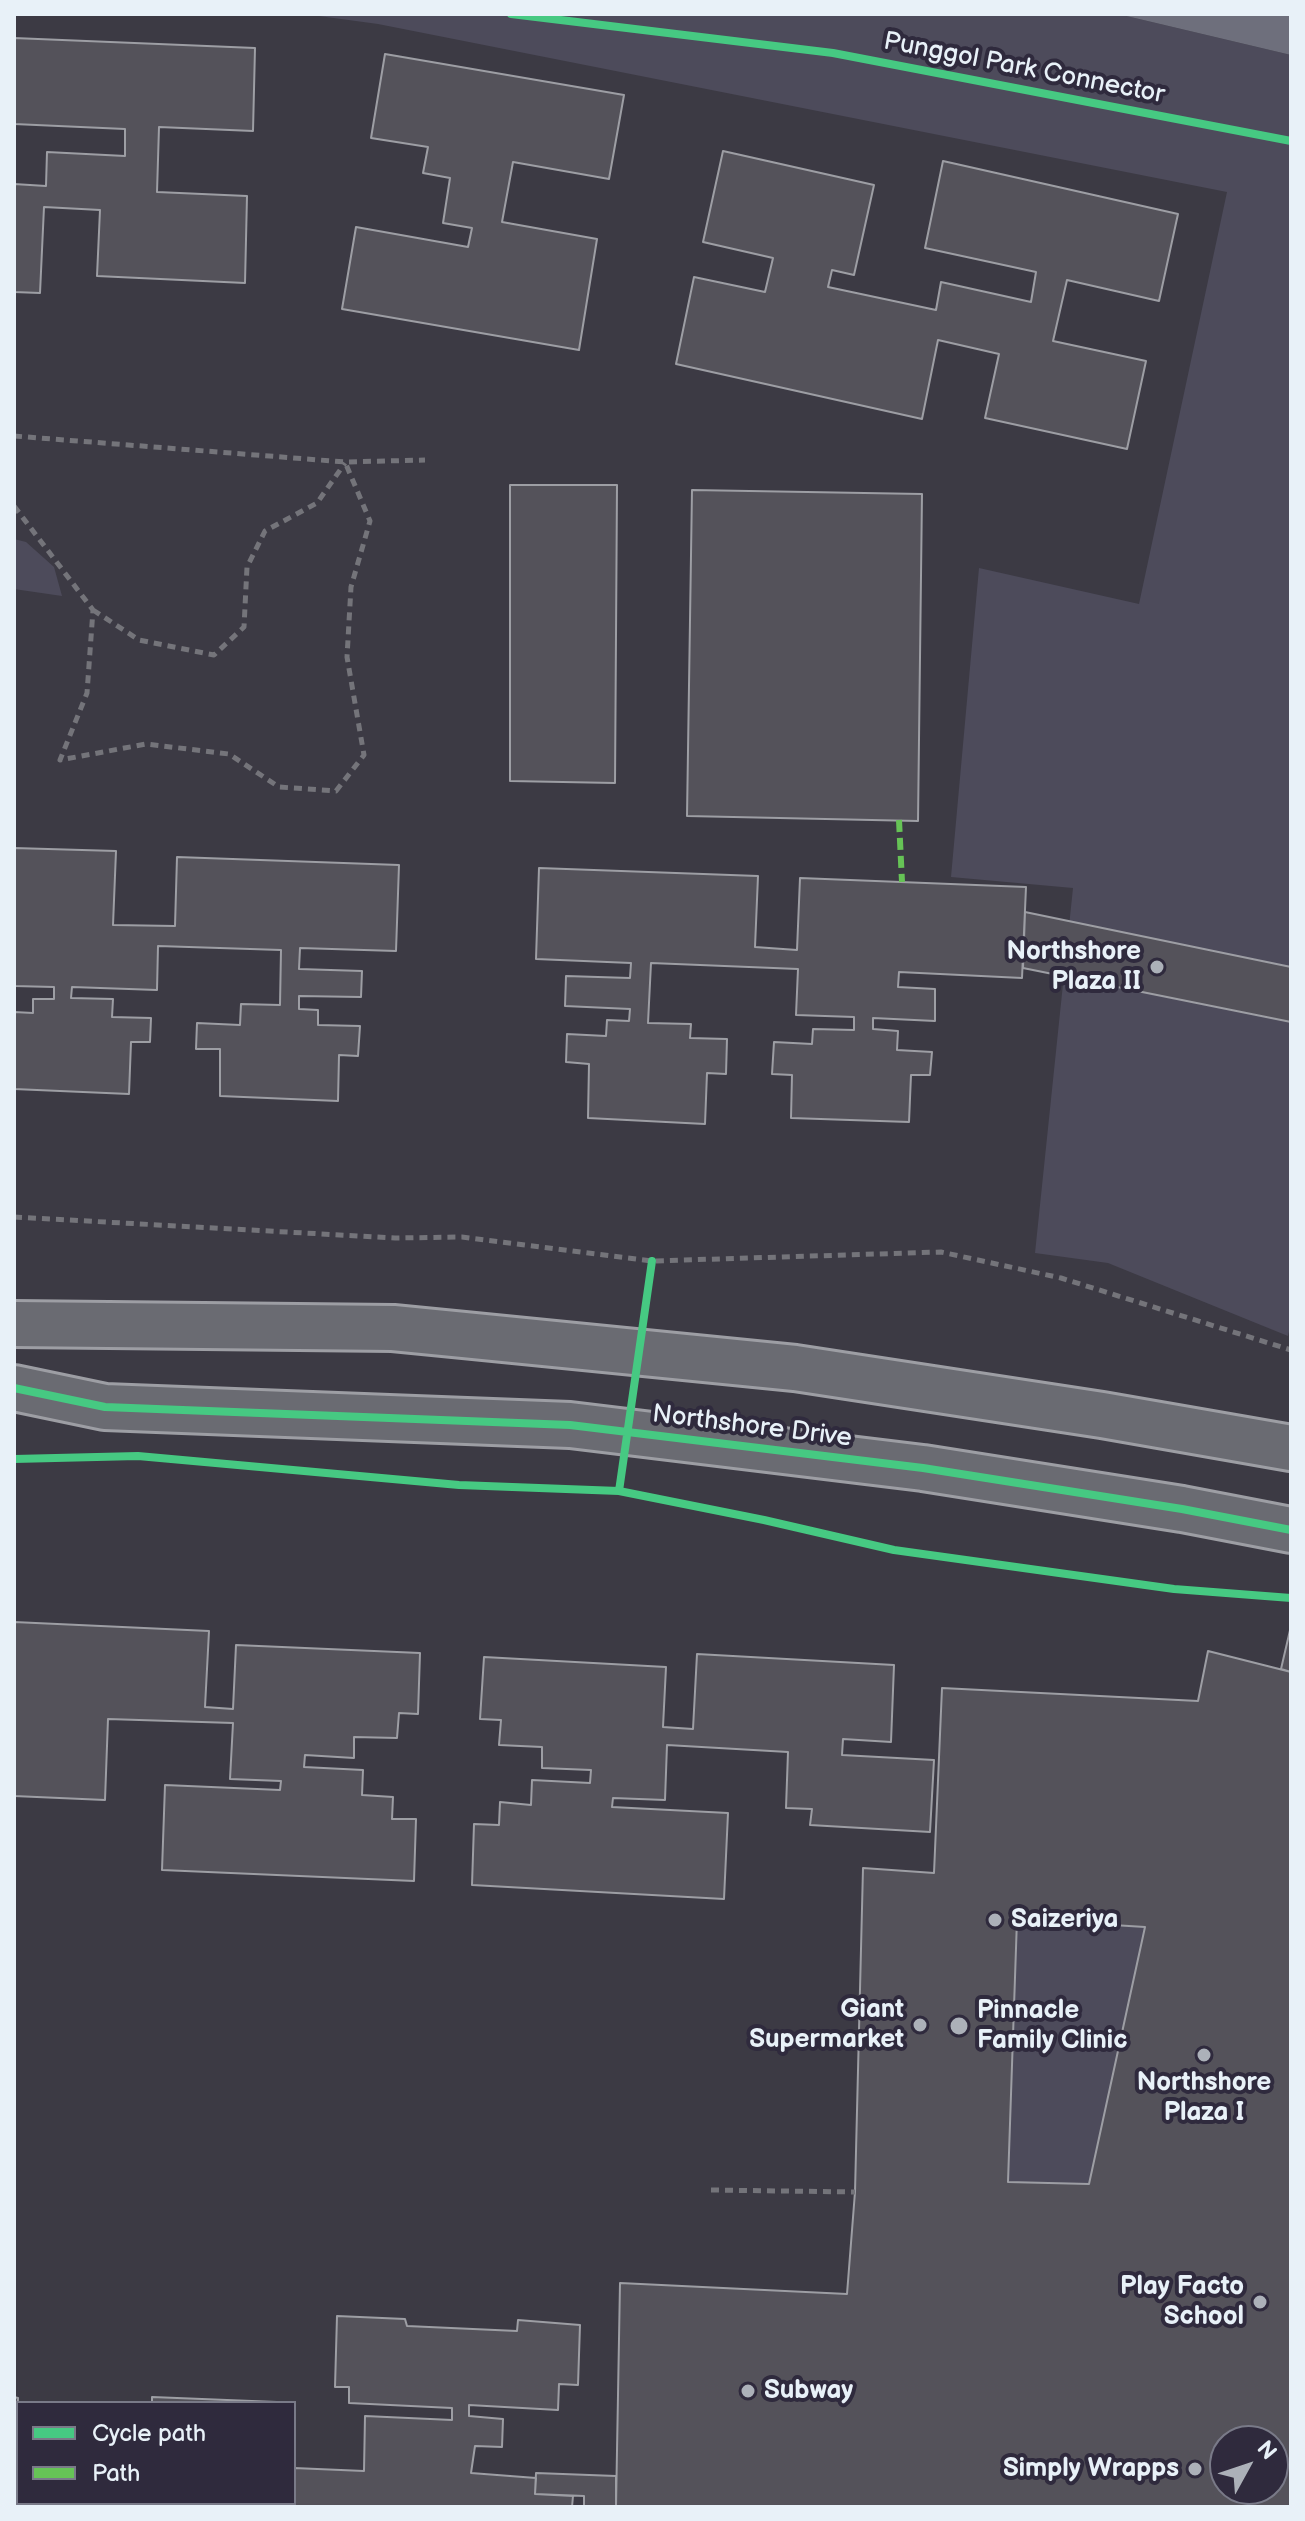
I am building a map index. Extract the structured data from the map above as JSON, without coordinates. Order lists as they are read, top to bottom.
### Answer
{
  "streets": {
    "street": ["Northshore Drive"],
    "cycle path": ["Punggol Park Connector"]
  },
  "places": [
    "Northshore Plaza II",
    "Saizeriya",
    "Giant Supermarket",
    "Pinnacle Family Clinic",
    "Northshore Plaza I",
    "Play Facto School",
    "Subway",
    "Simply Wrapps"
  ],
  "legend": ["Cycle path", "Path"],
  "north": "top right"
}
